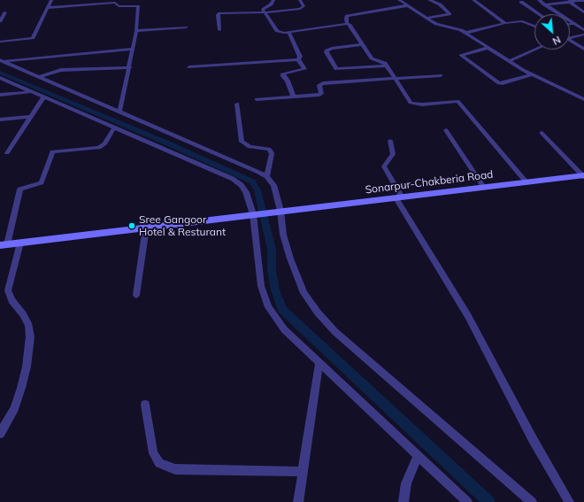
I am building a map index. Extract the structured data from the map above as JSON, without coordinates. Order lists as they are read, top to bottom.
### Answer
{
  "streets": {
    "main road": ["Sonarpur-Chakberia Road"]
  },
  "places": ["Sree Gangoor Hotel & Resturant"],
  "north": "bottom right"
}
